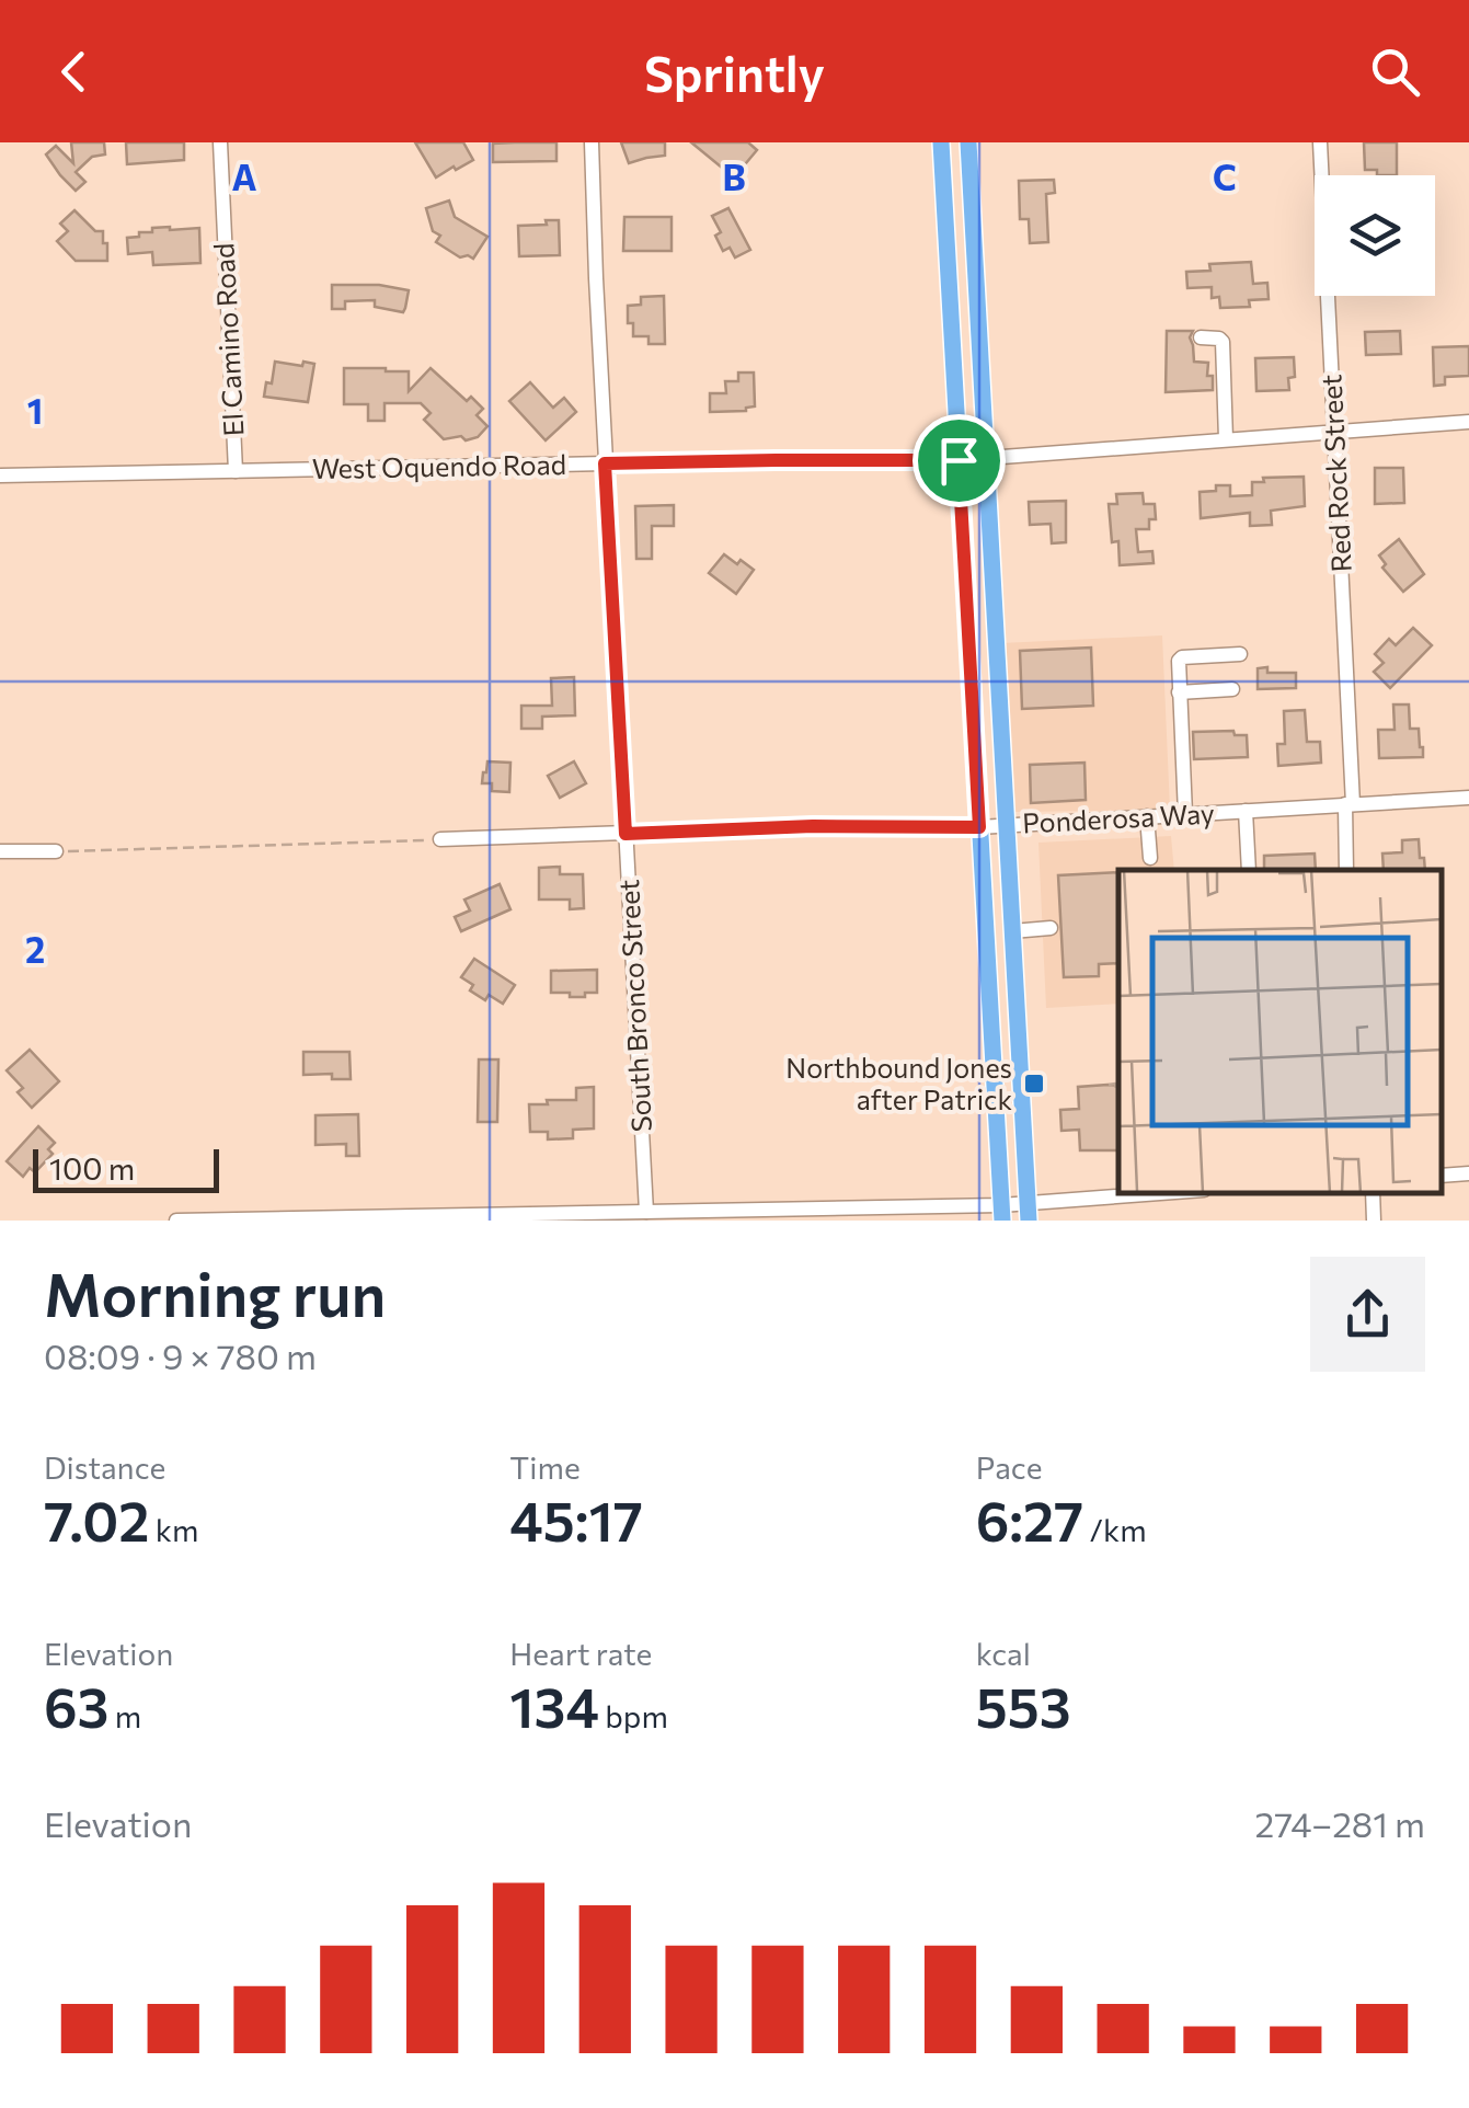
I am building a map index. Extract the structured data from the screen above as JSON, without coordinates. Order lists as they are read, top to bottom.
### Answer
{
  "streets": {
    "street": [
      "El Camino Road",
      "West Oquendo Road",
      "Red Rock Street",
      "Ponderosa Way",
      "South Bronco Street"
    ]
  },
  "crossings": [
    ["El Camino Road", "West Oquendo Road"],
    ["West Oquendo Road", "Red Rock Street"],
    ["West Oquendo Road", "South Bronco Street"],
    ["Red Rock Street", "Ponderosa Way"],
    ["Ponderosa Way", "South Bronco Street"]
  ],
  "places": {
    "transit": ["Northbound Jones after Patrick"]
  },
  "scale_bar": "100 m",
  "page": {
    "header": "Sprintly",
    "scale": "100 m",
    "heading": ["Morning run", "08:09 · 9 × 780 m"],
    "stats": [
      ["Distance", "7.02 km"],
      ["Time", "45:17"],
      ["Pace", "6:27 /km"],
      ["Elevation", "63 m"],
      ["Heart rate", "134 bpm"],
      ["kcal", "553"]
    ],
    "chart": ["Elevation", "274–281 m"]
  },
  "grid": {
    "columns": ["A", "B", "C"],
    "rows": ["1", "2"]
  }
}
